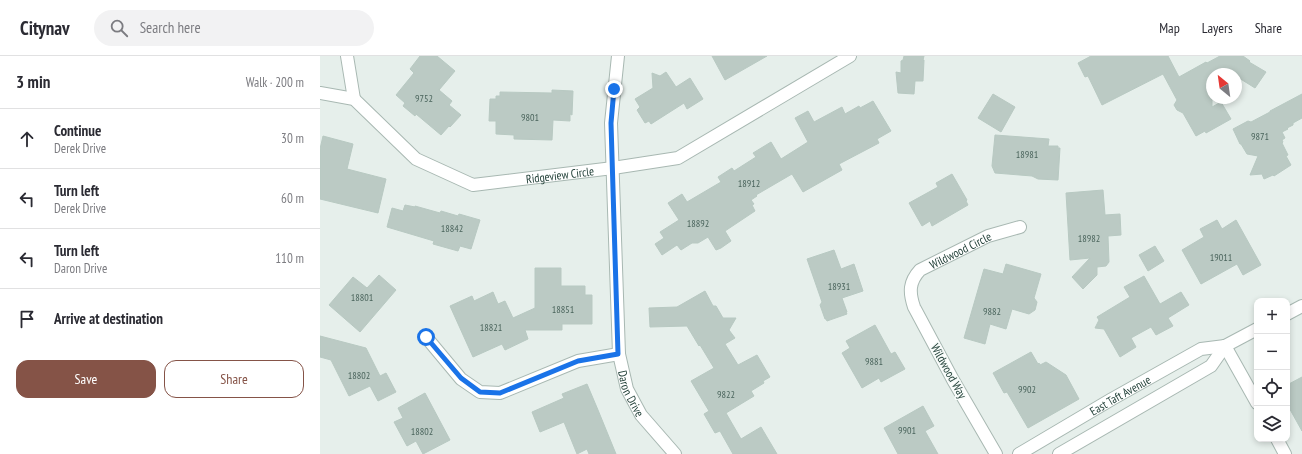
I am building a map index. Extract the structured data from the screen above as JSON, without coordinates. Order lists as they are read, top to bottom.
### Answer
{
  "streets": {
    "street": [
      "Ridgeview Circle",
      "Wildwood Circle",
      "Wildwood Way",
      "Daron Drive",
      "East Taft Avenue"
    ]
  },
  "crossings": [
    ["Ridgeview Circle", "Daron Drive"],
    ["Wildwood Circle", "Wildwood Way"]
  ],
  "house_numbers": [
    "9752",
    "9801",
    "9871",
    "18981",
    "18912",
    "18892",
    "18842",
    "18982",
    "19011",
    "18931",
    "18801",
    "18851",
    "9882",
    "18821",
    "9881",
    "18802",
    "9902",
    "9822",
    "9901",
    "18802"
  ],
  "north": "top left",
  "page": {
    "header": "Citynav",
    "search": "Search here",
    "nav": ["Map", "Layers", "Share"],
    "heading": ["3 min", "Walk · 200 m"],
    "list": [
      ["Continue", "Derek Drive", "30 m"],
      ["Turn left", "Derek Drive", "60 m"],
      ["Turn left", "Daron Drive", "110 m"],
      "Arrive at destination"
    ],
    "map_buttons": ["+", "−"],
    "buttons": ["Save", "Share"]
  }
}
